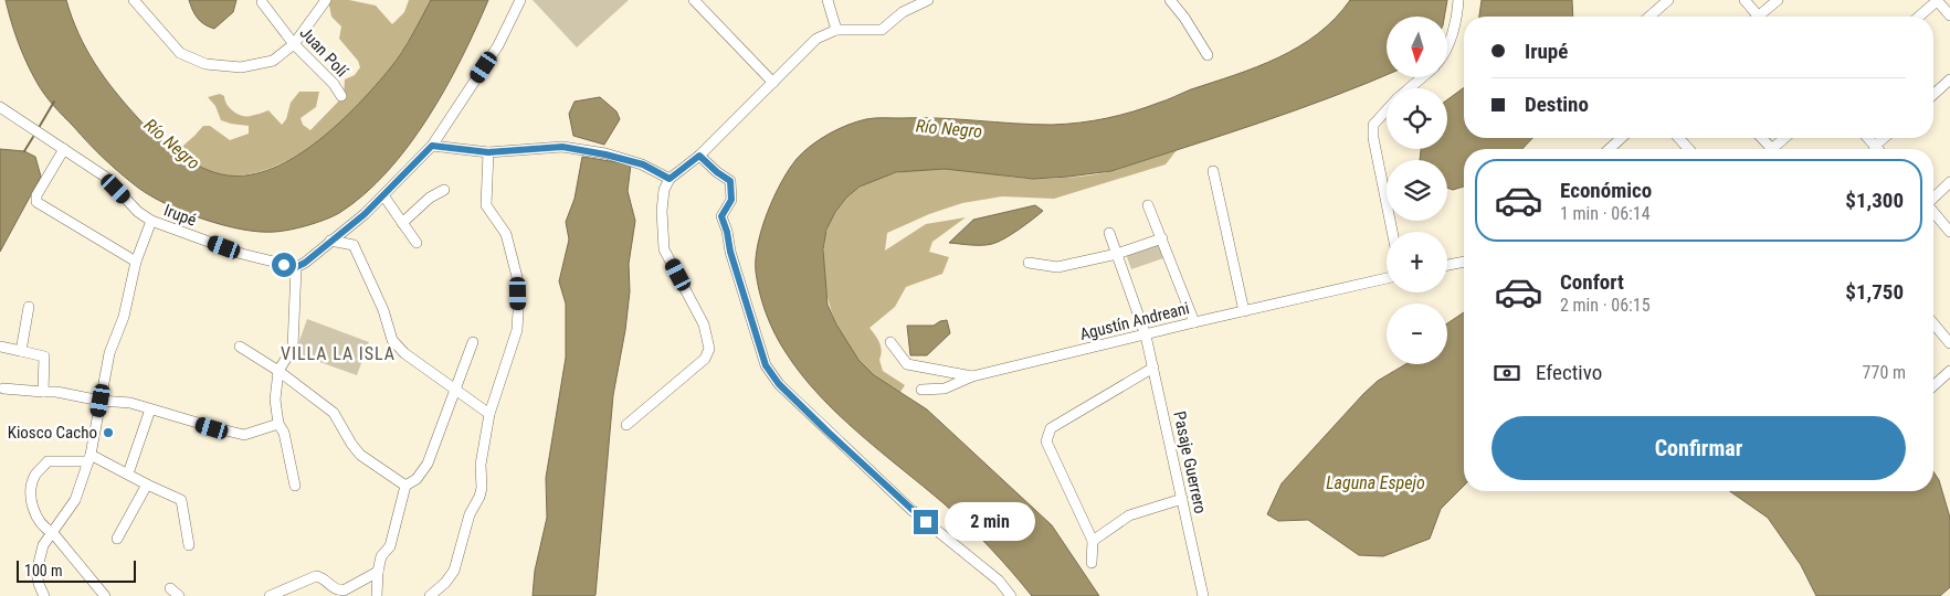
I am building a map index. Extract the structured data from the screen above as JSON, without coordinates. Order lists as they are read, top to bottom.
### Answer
{
  "streets": {
    "street": [
      "Juan Polí",
      "Irupé",
      "Agustín Andreani",
      "Pasaje Guerrero"
    ]
  },
  "crossings": [
    ["Agustín Andreani", "Pasaje Guerrero"]
  ],
  "districts": ["VILLA LA ISLA"],
  "water": ["Río Negro", "Laguna Espejo"],
  "places": ["Kiosco Cacho"],
  "scale_bar": "100 m",
  "north": "bottom",
  "page": {
    "map_buttons": ["+", "−"],
    "banner": ["Irupé", "Destino"],
    "list": [
      {
        "name": "Económico",
        "note": "1 min · 06:14",
        "value": "$1,300"
      },
      {
        "name": "Confort",
        "note": "2 min · 06:15",
        "value": "$1,750"
      }
    ],
    "pay": ["Efectivo", "770 m"],
    "buttons": "Confirmar",
    "bubble": "2 min",
    "scale": "100 m"
  }
}
